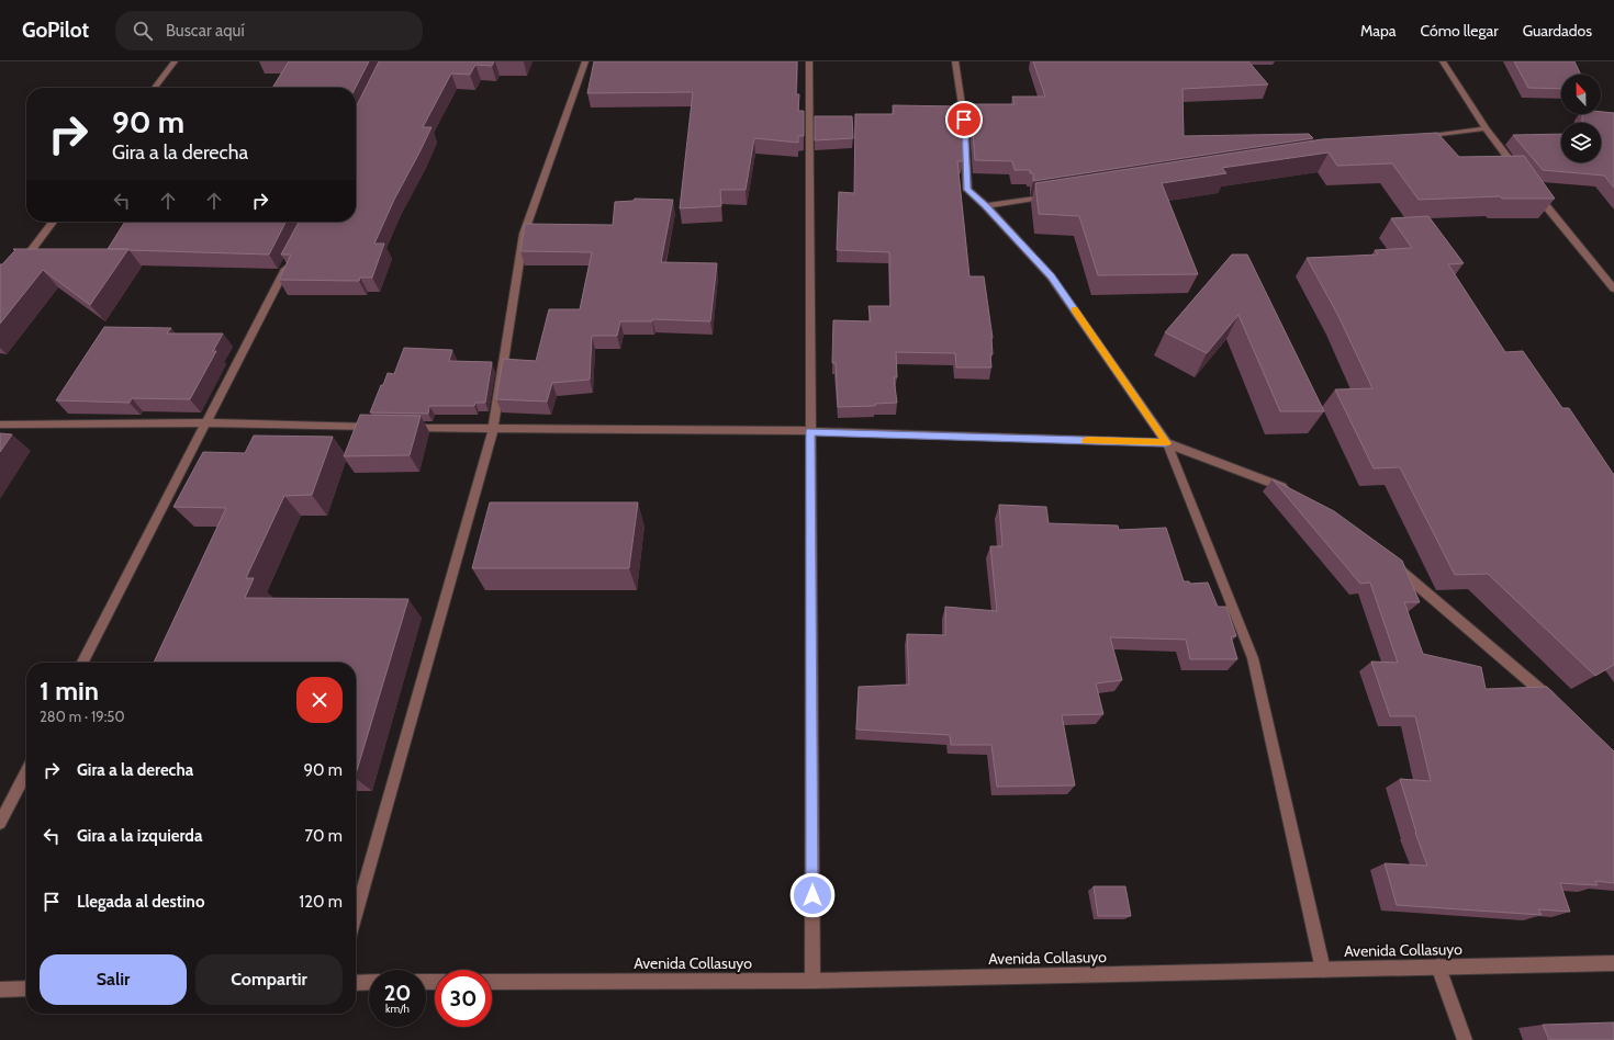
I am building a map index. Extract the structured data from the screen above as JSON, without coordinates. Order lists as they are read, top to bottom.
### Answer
{
  "streets": {
    "street": ["Avenida Collasuyo"]
  },
  "north": "top",
  "page": {
    "header": "GoPilot",
    "search": "Buscar aquí",
    "nav": ["Mapa", "Cómo llegar", "Guardados"],
    "turn": ["90 m", "Gira a la derecha"],
    "heading": ["1 min", "280 m · 19:50"],
    "list": [
      {
        "name": "Gira a la derecha",
        "value": "90 m"
      },
      {
        "name": "Gira a la izquierda",
        "value": "70 m"
      },
      {
        "name": "Llegada al destino",
        "value": "120 m"
      }
    ],
    "buttons": ["Salir", "Compartir"],
    "speed": "20 km/h",
    "limit": "30"
  }
}
